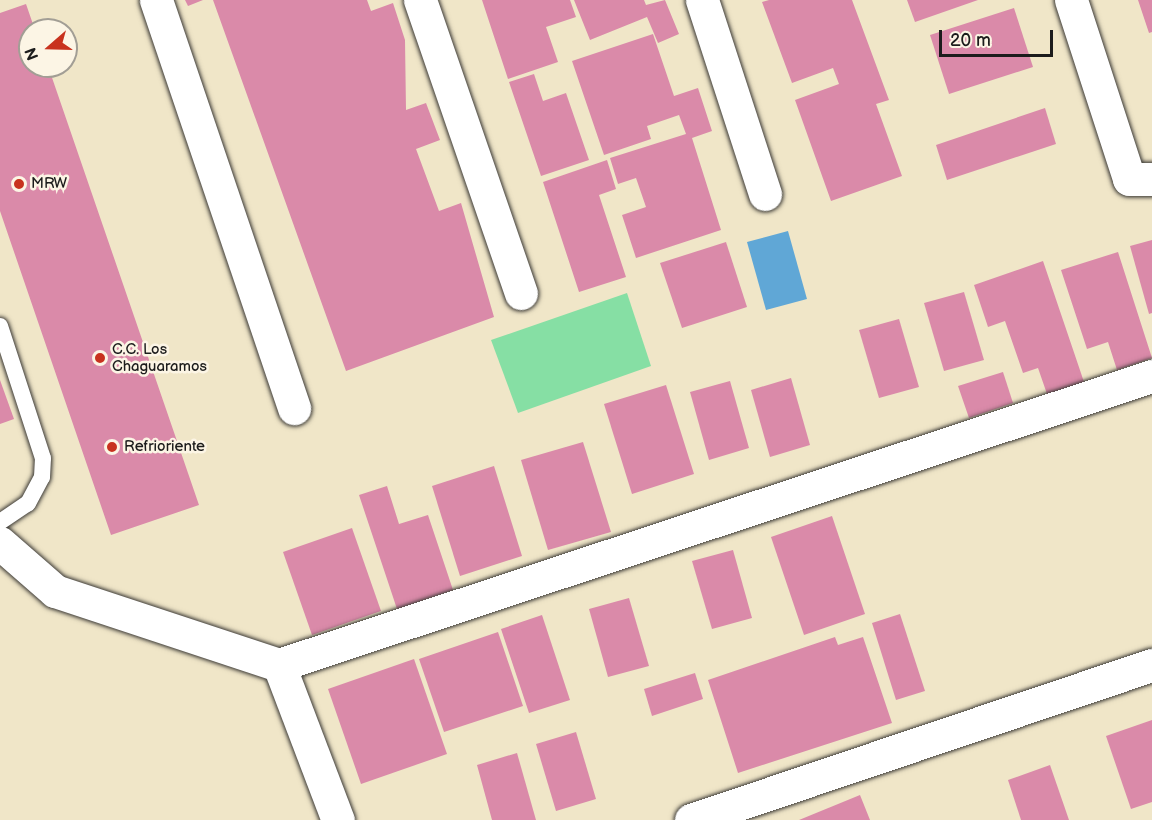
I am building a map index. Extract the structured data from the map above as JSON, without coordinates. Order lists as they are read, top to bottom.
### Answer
{
  "places": ["MRW", "C.C. Los Chaguaramos", "Refrioriente"],
  "scale_bar": "20 m",
  "north": "left"
}
